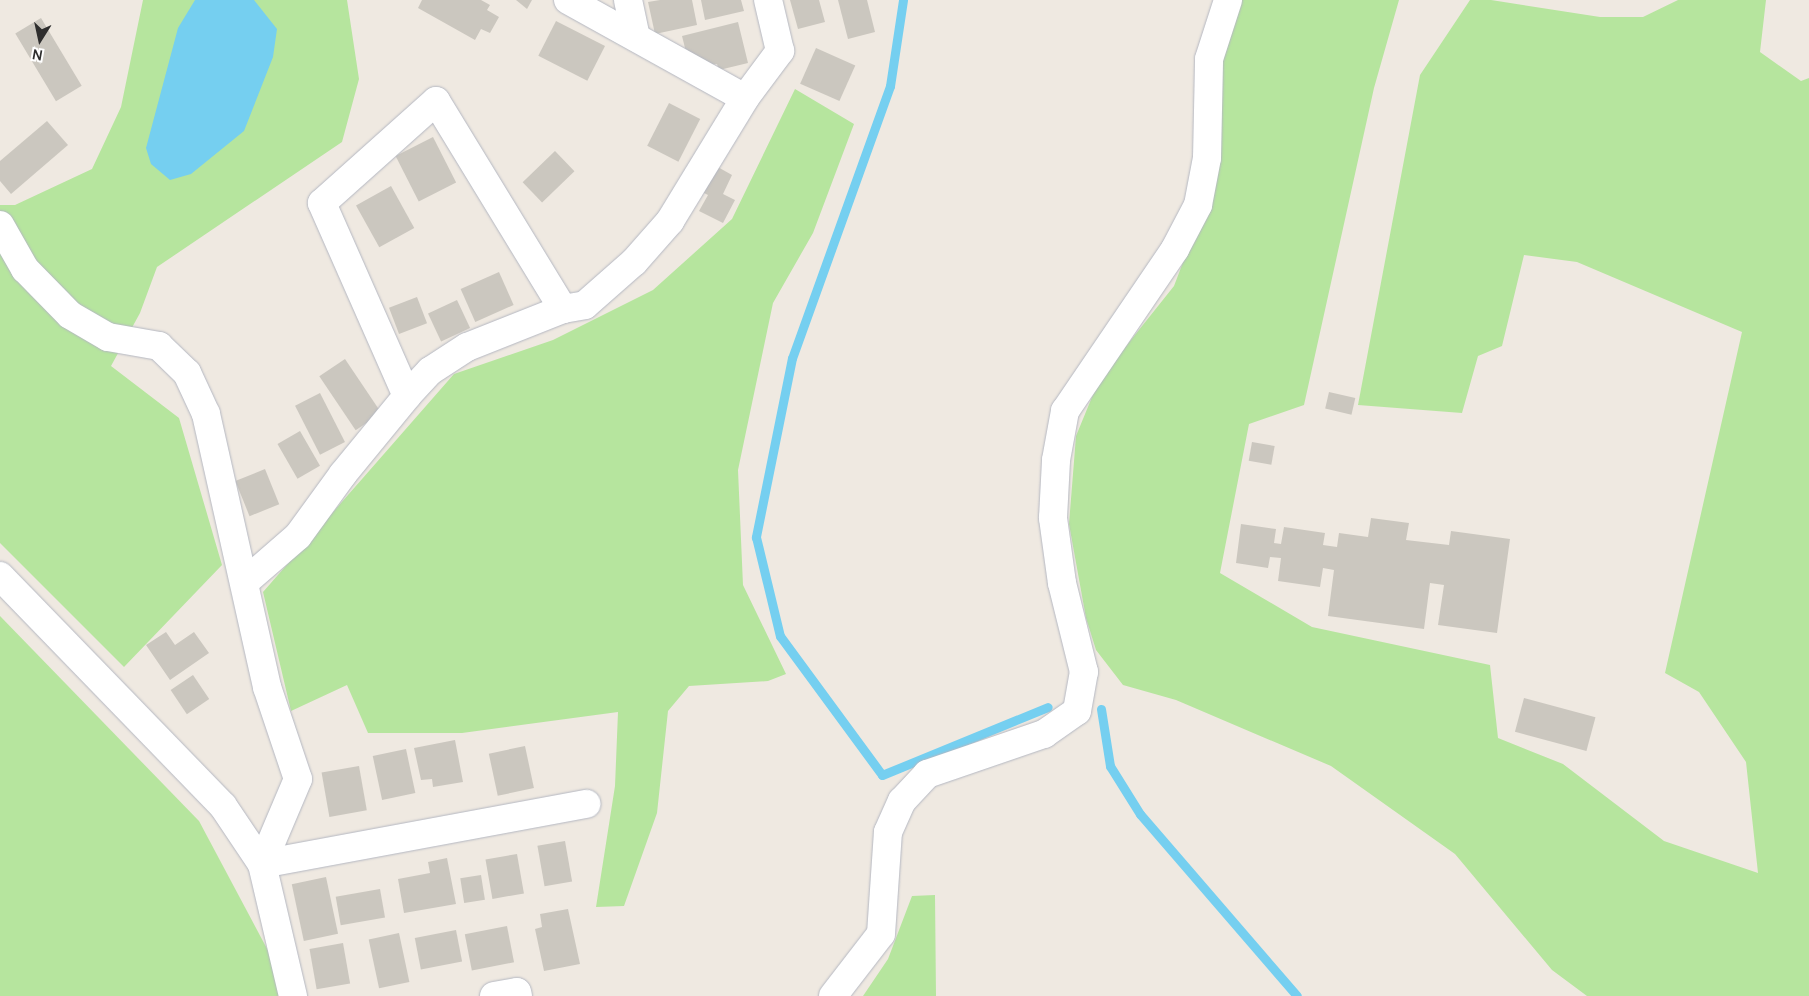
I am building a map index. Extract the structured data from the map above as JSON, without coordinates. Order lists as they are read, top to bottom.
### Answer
{
  "north": "bottom"
}
